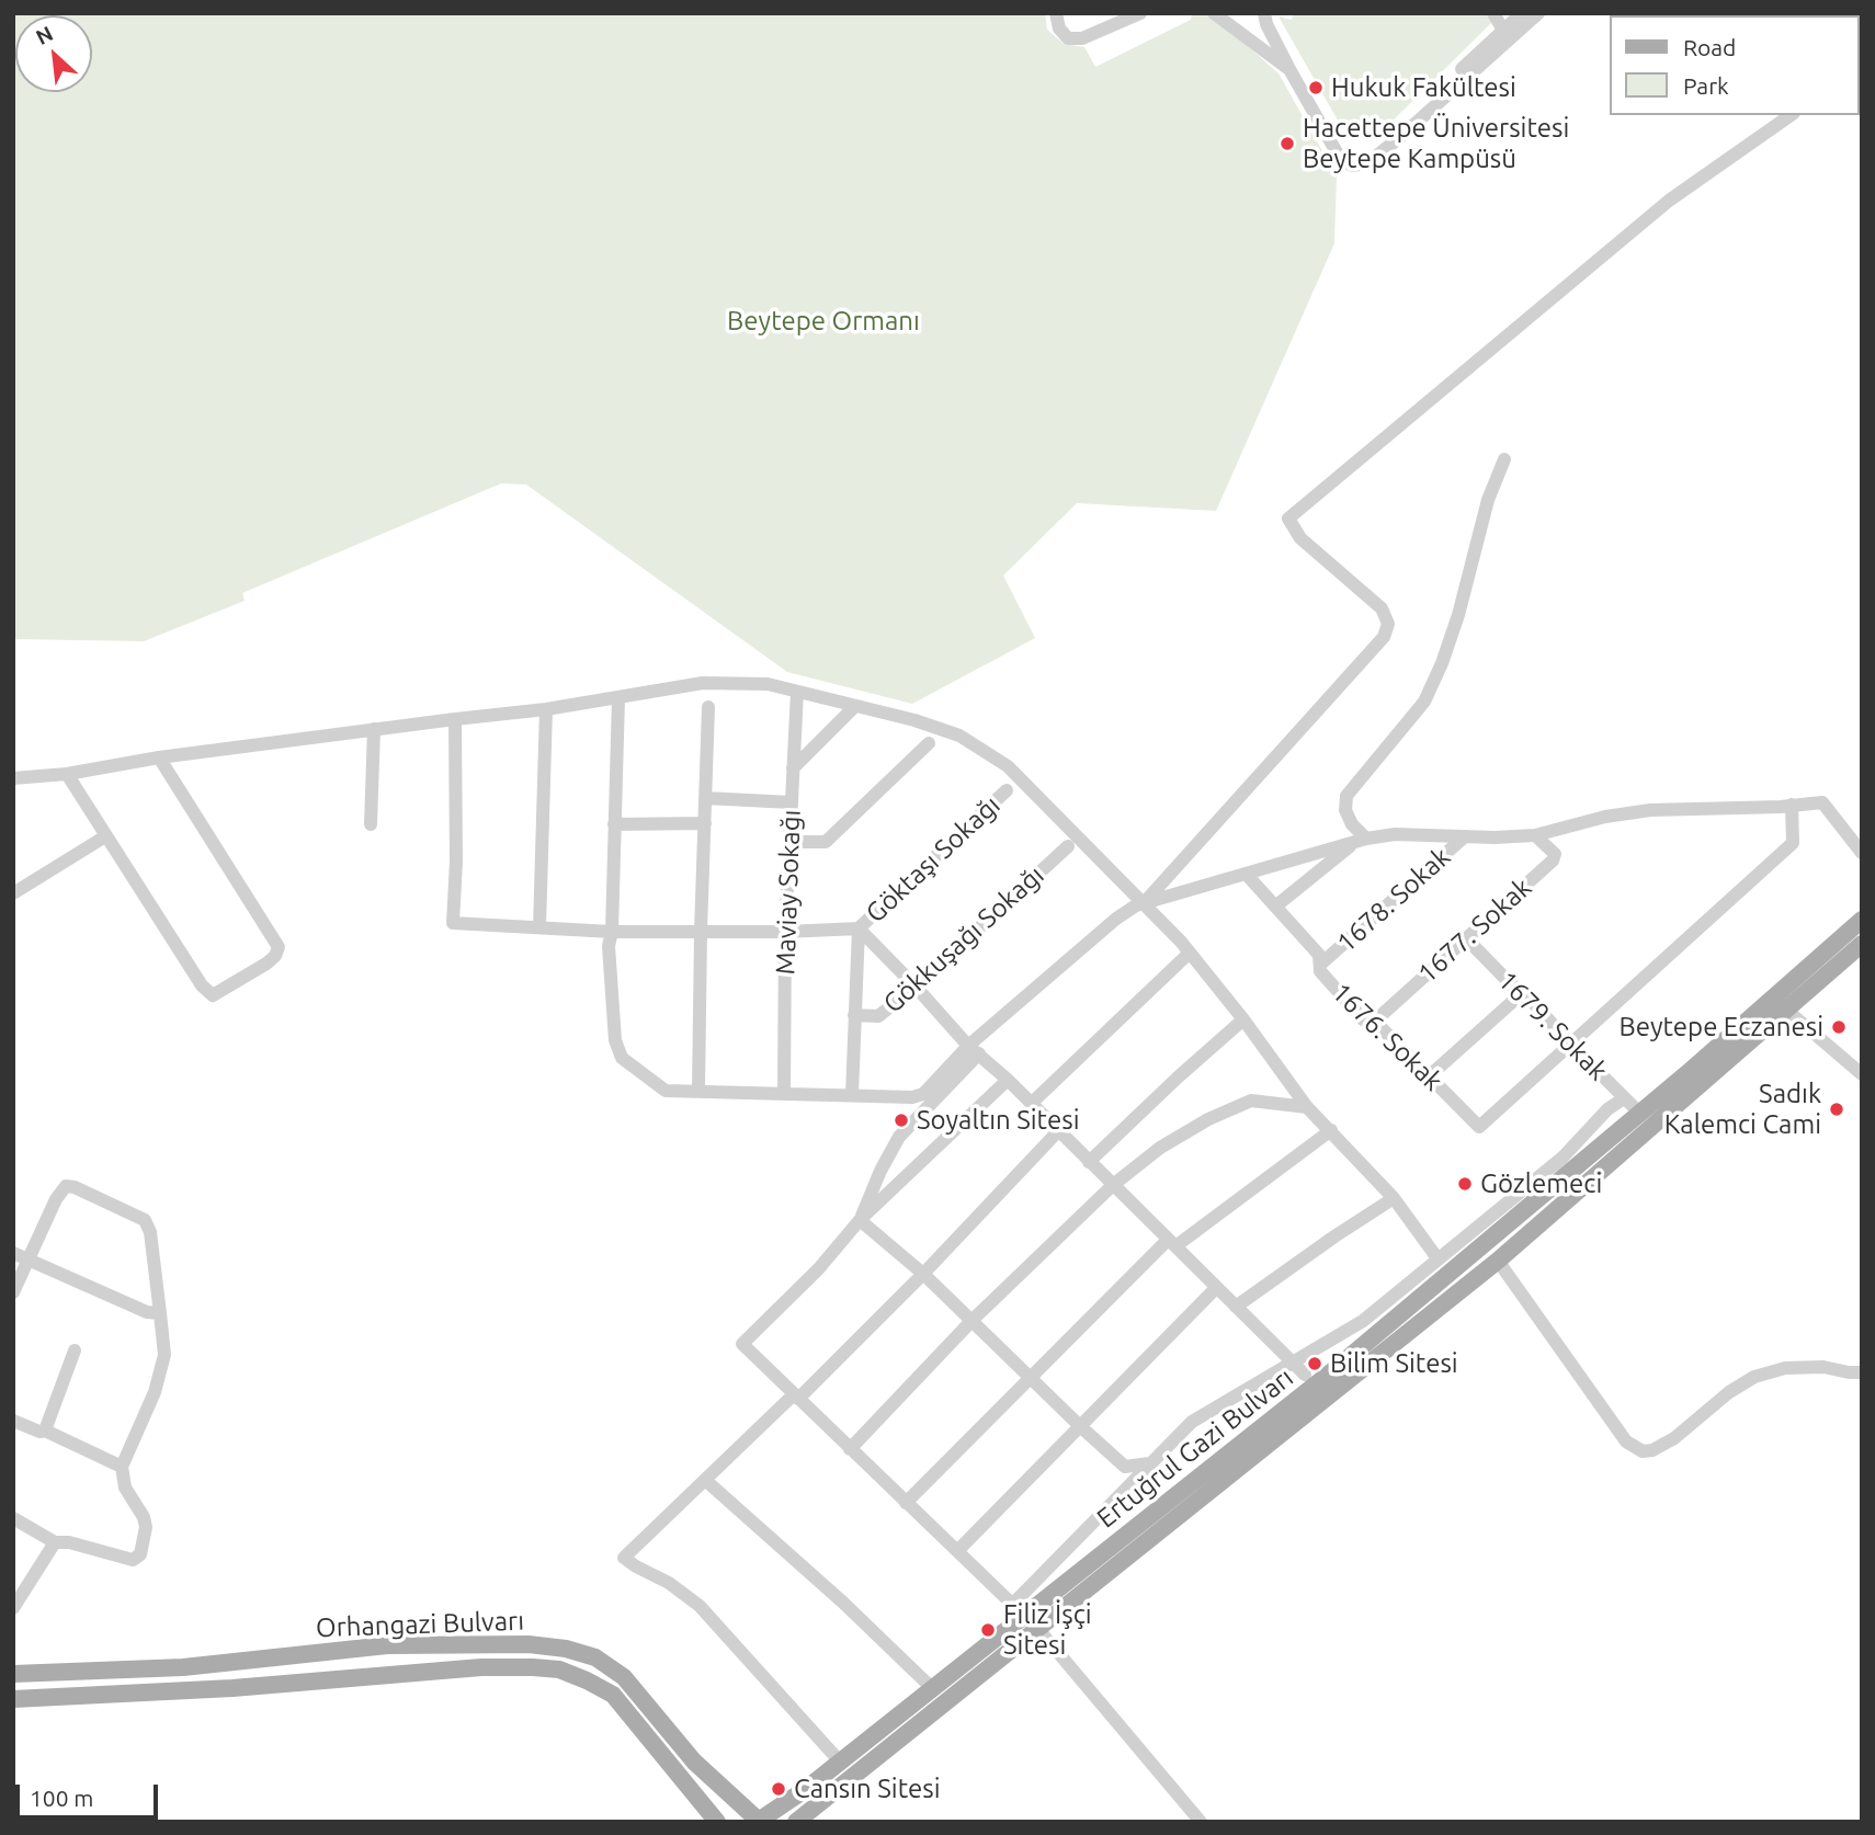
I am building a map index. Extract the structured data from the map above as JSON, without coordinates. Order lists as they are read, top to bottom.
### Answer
{
  "streets": {
    "main road": ["Ertuğrul Gazi Bulvarı", "Orhangazi Bulvarı"],
    "street": [
      "Göktaşı Sokağı",
      "Maviay Sokağı",
      "1678. Sokak",
      "1677. Sokak",
      "Gökkuşağı Sokağı",
      "1679. Sokak",
      "1676. Sokak"
    ]
  },
  "crossings": [
    ["1678. Sokak", "1676. Sokak"],
    ["1677. Sokak", "1679. Sokak"],
    ["1677. Sokak", "1676. Sokak"],
    ["1679. Sokak", "1676. Sokak"],
    ["1679. Sokak", "Ertuğrul Gazi Bulvarı"],
    ["Ertuğrul Gazi Bulvarı", "Orhangazi Bulvarı"]
  ],
  "parks": ["Beytepe Ormanı"],
  "places": [
    "Hukuk Fakültesi",
    "Hacettepe Üniversitesi Beytepe Kampüsü",
    "Beytepe Eczanesi",
    "Sadık Kalemci Cami",
    "Soyaltın Sitesi",
    "Gözlemeci",
    "Bilim Sitesi",
    "Filiz İşçi Sitesi",
    "Cansın Sitesi"
  ],
  "legend": ["Road", "Park"],
  "scale_bar": "100 m",
  "north": "top left"
}
